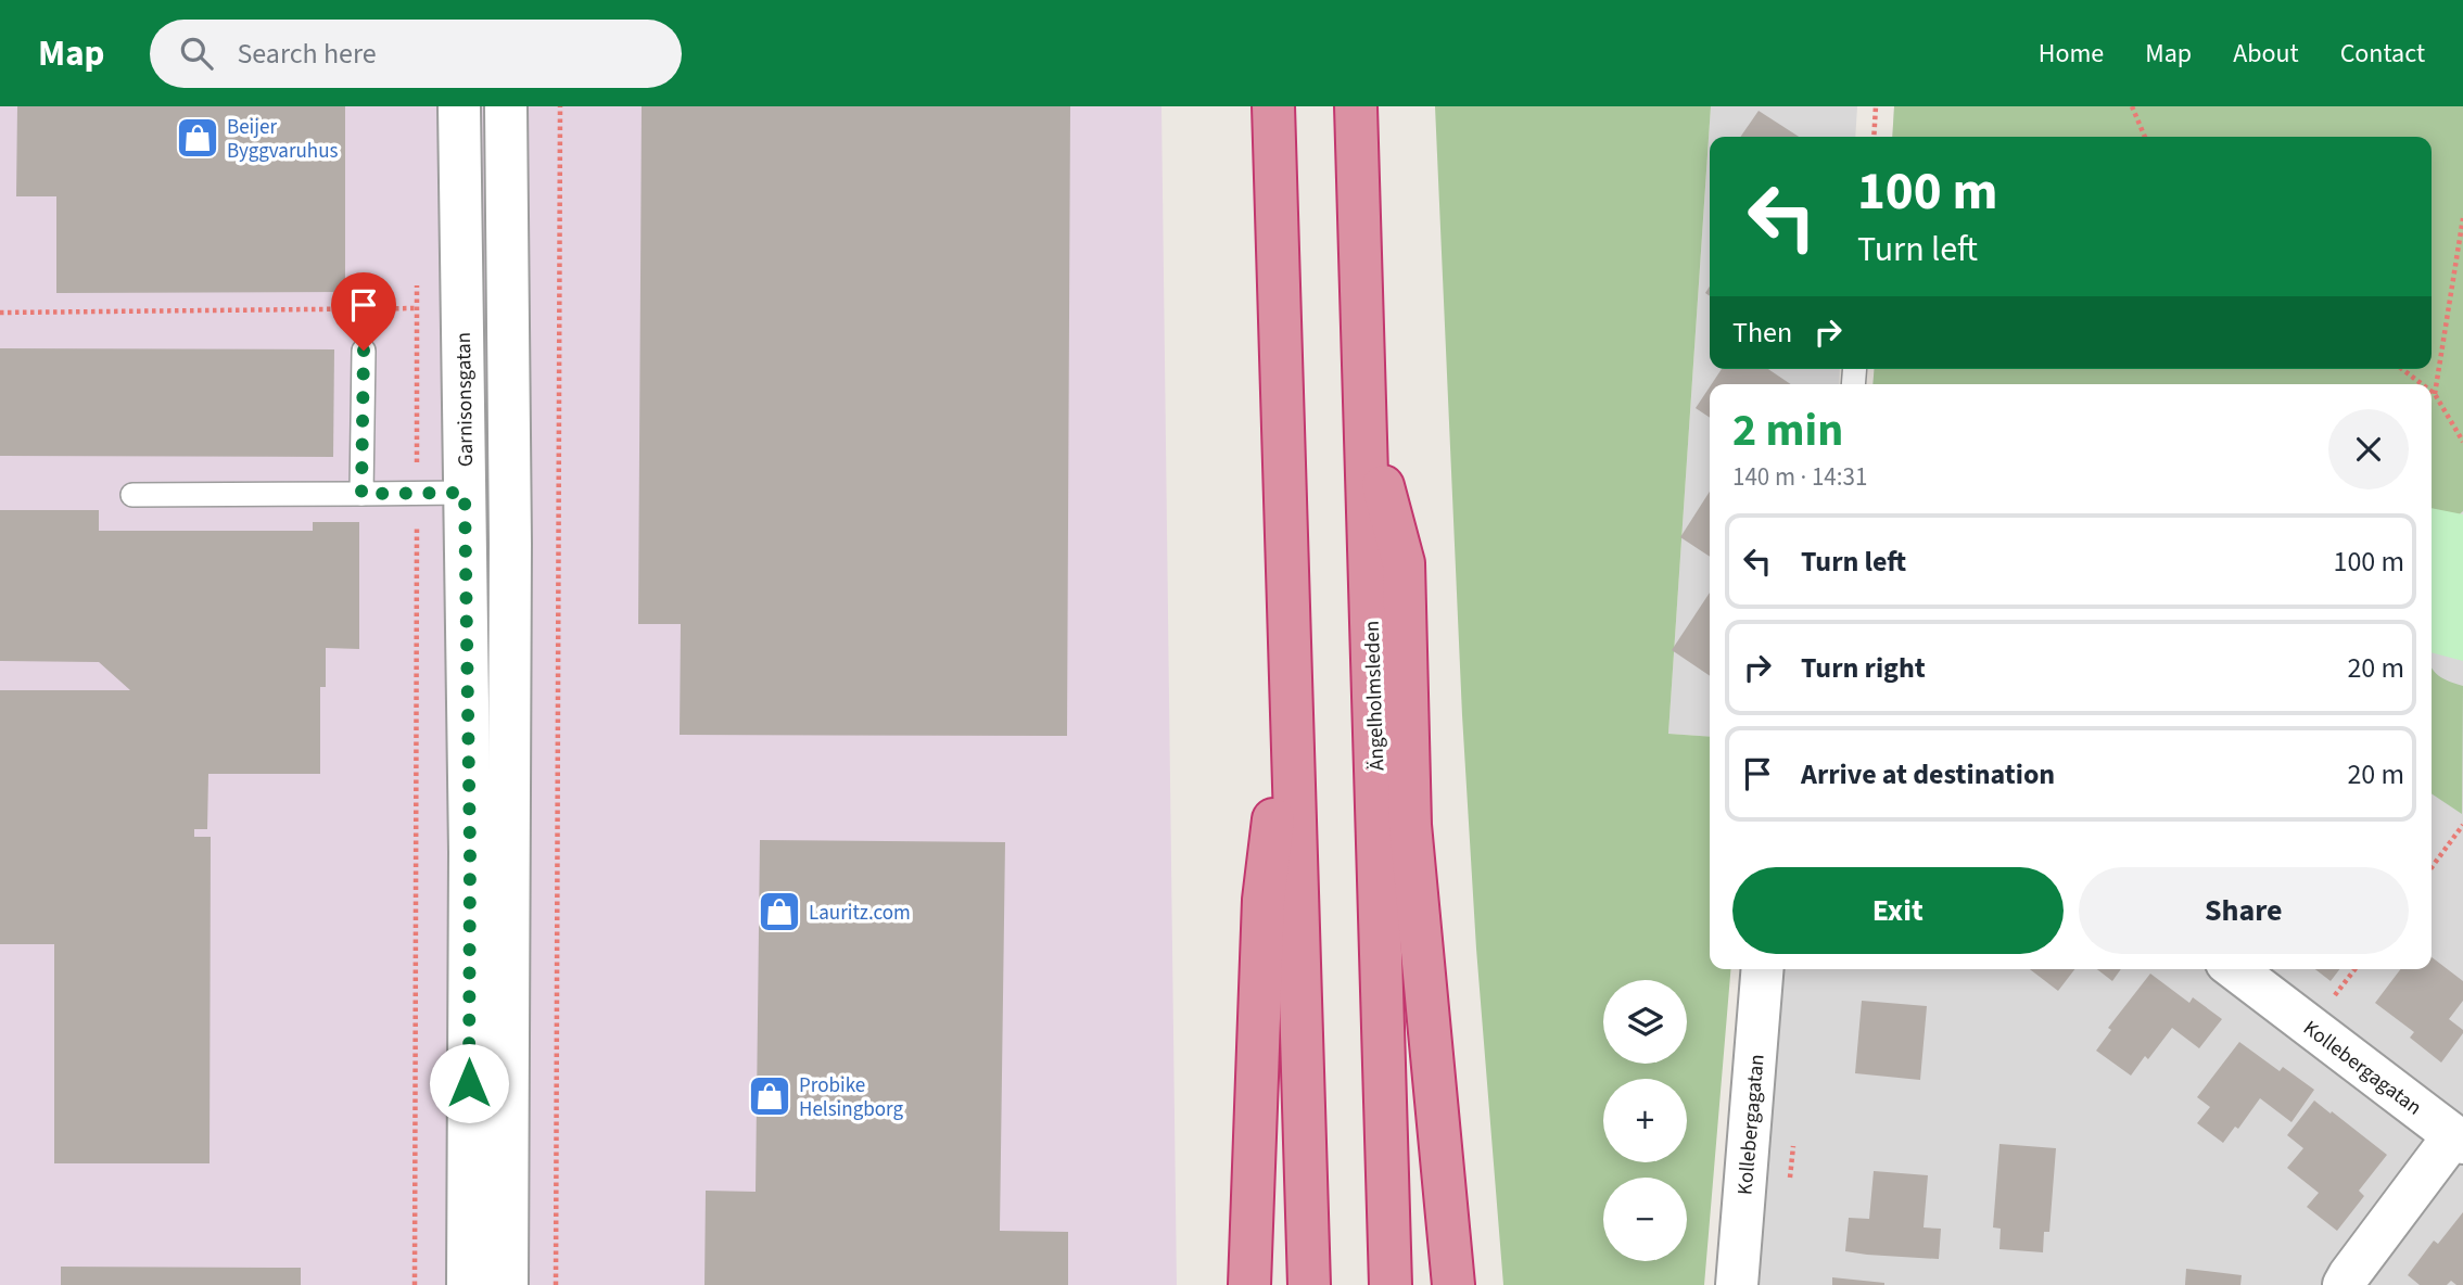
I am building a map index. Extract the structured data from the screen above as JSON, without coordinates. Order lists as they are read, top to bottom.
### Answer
{
  "streets": {
    "highway": ["Ängelholmsleden"],
    "street": ["Garnisonsgatan", "Kollebergagatan"]
  },
  "places": {
    "shop": ["Beijer Byggvaruhus", "Lauritz.com", "Probike Helsingborg"]
  },
  "page": {
    "header": "Map",
    "search": "Search here",
    "nav": [
      "Home",
      "Map",
      "About",
      "Contact"
    ],
    "turn": ["100 m", "Turn left"],
    "then": "Then",
    "heading": ["2 min", "140 m · 14:31"],
    "list": [
      {
        "name": "Turn left",
        "value": "100 m"
      },
      {
        "name": "Turn right",
        "value": "20 m"
      },
      {
        "name": "Arrive at destination",
        "value": "20 m"
      }
    ],
    "buttons": ["Exit", "Share"],
    "map_buttons": ["+", "−"]
  }
}
